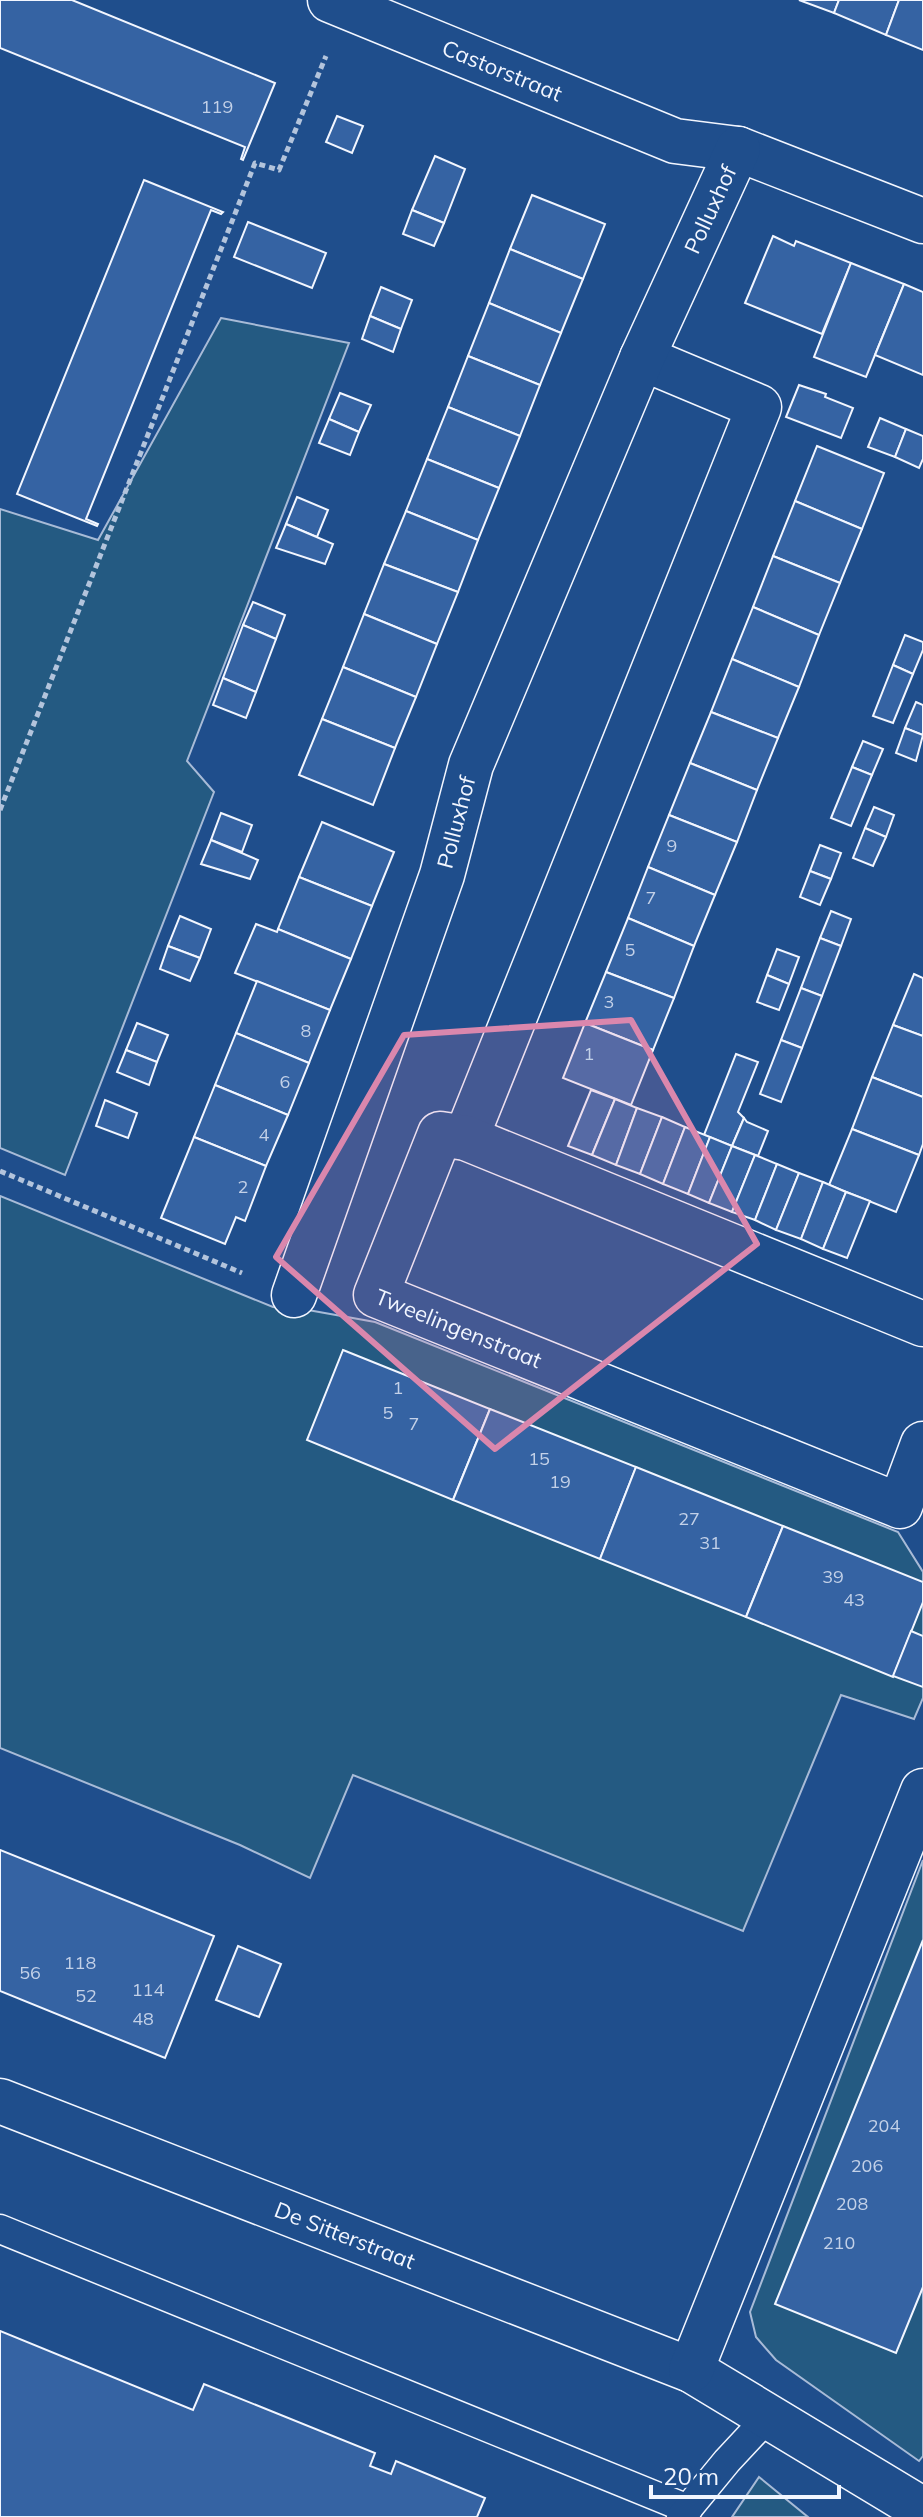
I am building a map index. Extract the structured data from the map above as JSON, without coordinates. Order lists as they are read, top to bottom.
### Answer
{
  "streets": {
    "street": [
      "Castorstraat",
      "Polluxhof",
      "Tweelingenstraat",
      "De Sitterstraat"
    ]
  },
  "crossings": [
    ["Castorstraat", "Polluxhof"]
  ],
  "house_numbers": [
    "119",
    "9",
    "7",
    "5",
    "3",
    "8",
    "1",
    "6",
    "4",
    "2",
    "1",
    "5",
    "7",
    "15",
    "19",
    "27",
    "31",
    "39",
    "43",
    "118",
    "56",
    "114",
    "52",
    "48",
    "204",
    "206",
    "208",
    "210"
  ],
  "scale_bar": "20 m"
}
